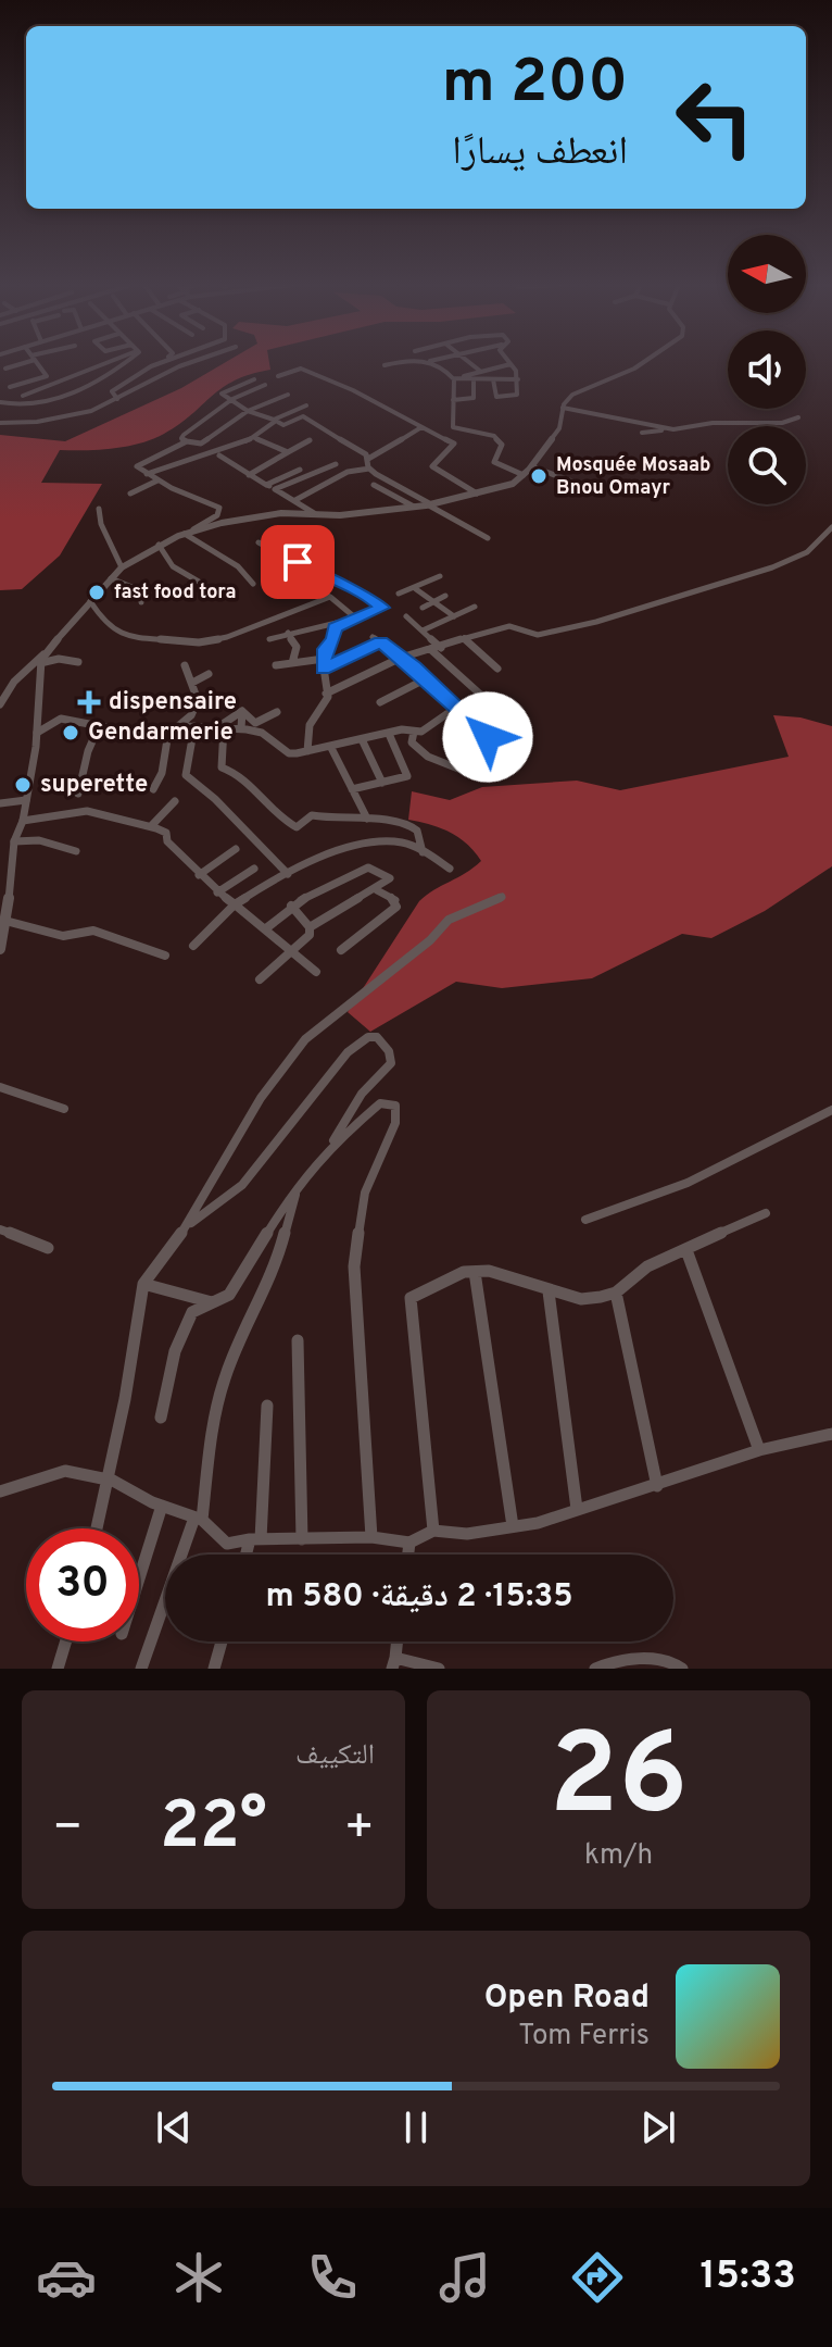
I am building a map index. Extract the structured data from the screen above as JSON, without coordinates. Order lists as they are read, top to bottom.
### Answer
{
  "places": {
    "other": [
      "Mosquée Mosaab Bnou Omayr",
      "fast food tora",
      "Gendarmerie",
      "superette"
    ],
    "health": ["dispensaire"]
  },
  "north": "left",
  "page": {
    "turn": ["200 m", "انعطف يسارًا"],
    "limit": "30",
    "trip": "15:35 · 2 دقيقة · 580 m",
    "tile": [
      ["26", "km/h"],
      "التكييف"
    ],
    "heat": ["−", "22°", "+"],
    "song": ["Open Road", "Tom Ferris"],
    "tabs": "15:33"
  }
}
